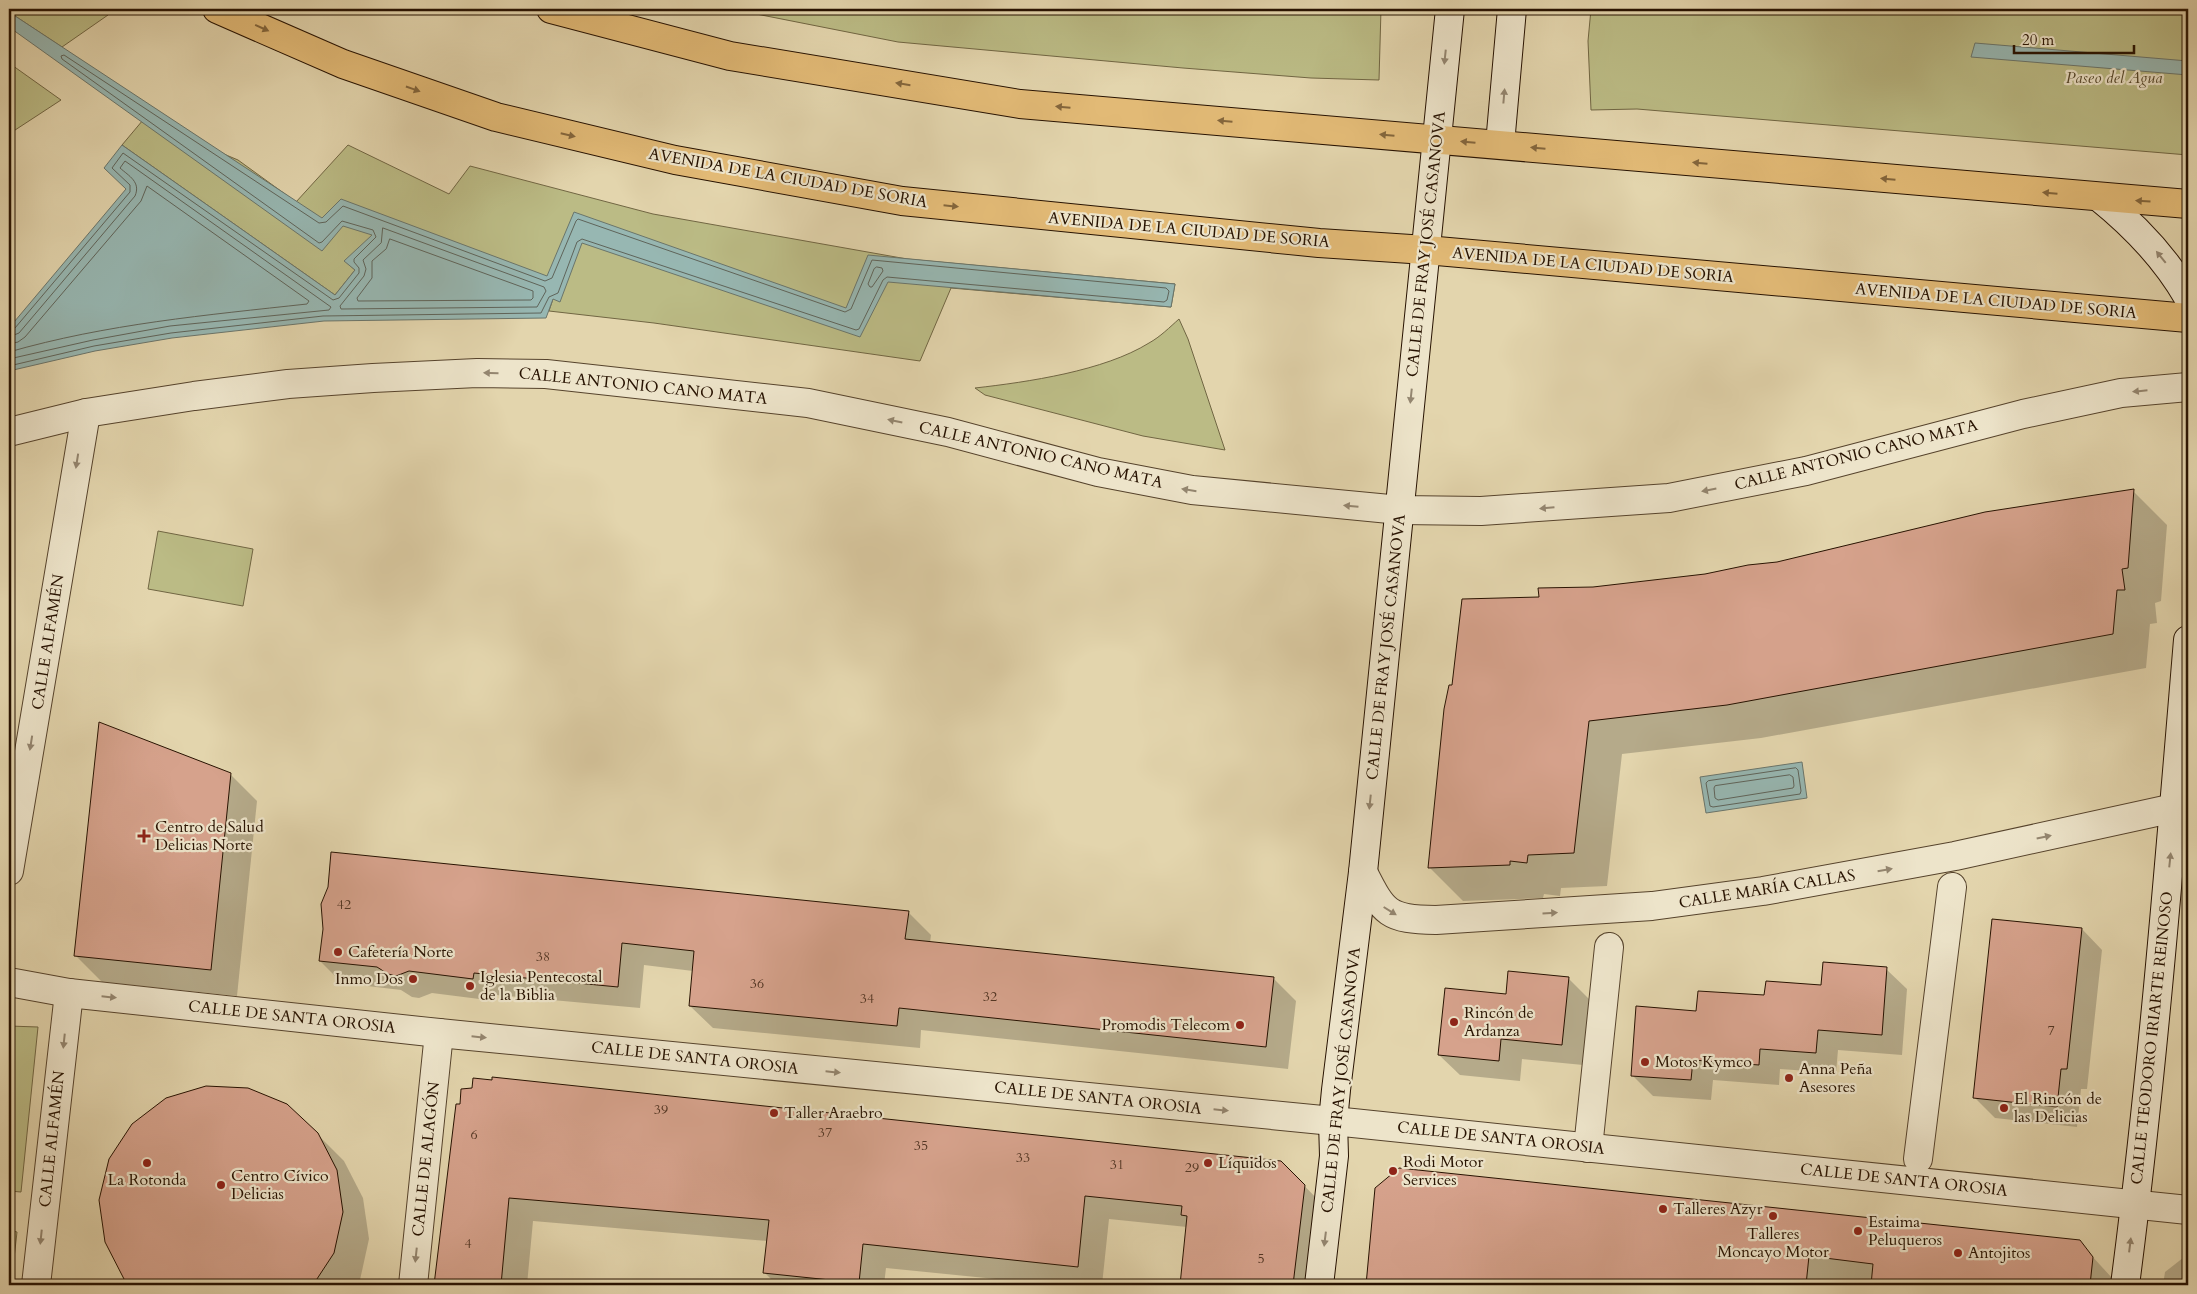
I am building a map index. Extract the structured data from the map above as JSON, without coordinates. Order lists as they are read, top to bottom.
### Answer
{
  "streets": {
    "main road": ["AVENIDA DE LA CIUDAD DE SORIA"],
    "street": [
      "CALLE DE FRAY JOSÉ CASANOVA",
      "CALLE ANTONIO CANO MATA",
      "CALLE ALFAMÉN",
      "CALLE MARÍA CALLAS",
      "CALLE DE SANTA OROSIA",
      "CALLE TEODORO IRIARTE REINOSO",
      "CALLE DE ALAGÓN"
    ]
  },
  "crossings": [
    ["AVENIDA DE LA CIUDAD DE SORIA", "CALLE DE FRAY JOSÉ CASANOVA"],
    ["CALLE DE FRAY JOSÉ CASANOVA", "CALLE ANTONIO CANO MATA"],
    ["CALLE DE FRAY JOSÉ CASANOVA", "CALLE MARÍA CALLAS"],
    ["CALLE DE FRAY JOSÉ CASANOVA", "CALLE DE SANTA OROSIA"],
    ["CALLE ANTONIO CANO MATA", "CALLE ALFAMÉN"],
    ["CALLE ALFAMÉN", "CALLE DE SANTA OROSIA"],
    ["CALLE MARÍA CALLAS", "CALLE TEODORO IRIARTE REINOSO"],
    ["CALLE DE SANTA OROSIA", "CALLE TEODORO IRIARTE REINOSO"],
    ["CALLE DE SANTA OROSIA", "CALLE DE ALAGÓN"]
  ],
  "one_way": [
    "CALLE DE FRAY JOSÉ CASANOVA",
    "CALLE ANTONIO CANO MATA",
    "CALLE ALFAMÉN",
    "CALLE MARÍA CALLAS",
    "CALLE DE SANTA OROSIA",
    "CALLE DE ALAGÓN"
  ],
  "parks": ["Paseo del Agua"],
  "places": {
    "health": ["Centro de Salud Delicias Norte"],
    "other": [
      "Cafetería Norte",
      "Inmo Dos",
      "Iglesia Pentecostal de la Biblia",
      "Rincón de Ardanza",
      "Promodis Telecom",
      "Motos Kymco",
      "Anna Peña Asesores",
      "El Rincón de las Delicias",
      "Taller Araebro",
      "La Rotonda",
      "Líquidos",
      "Rodi Motor Services",
      "Centro Cívico Delicias",
      "Talleres Azyr",
      "Talleres Moncayo Motor",
      "Estaima Peluqueros",
      "Antojitos"
    ]
  },
  "house_numbers": [
    "42",
    "38",
    "36",
    "32",
    "34",
    "7",
    "39",
    "37",
    "6",
    "35",
    "33",
    "31",
    "29",
    "4",
    "5"
  ],
  "scale_bar": "20 m"
}
